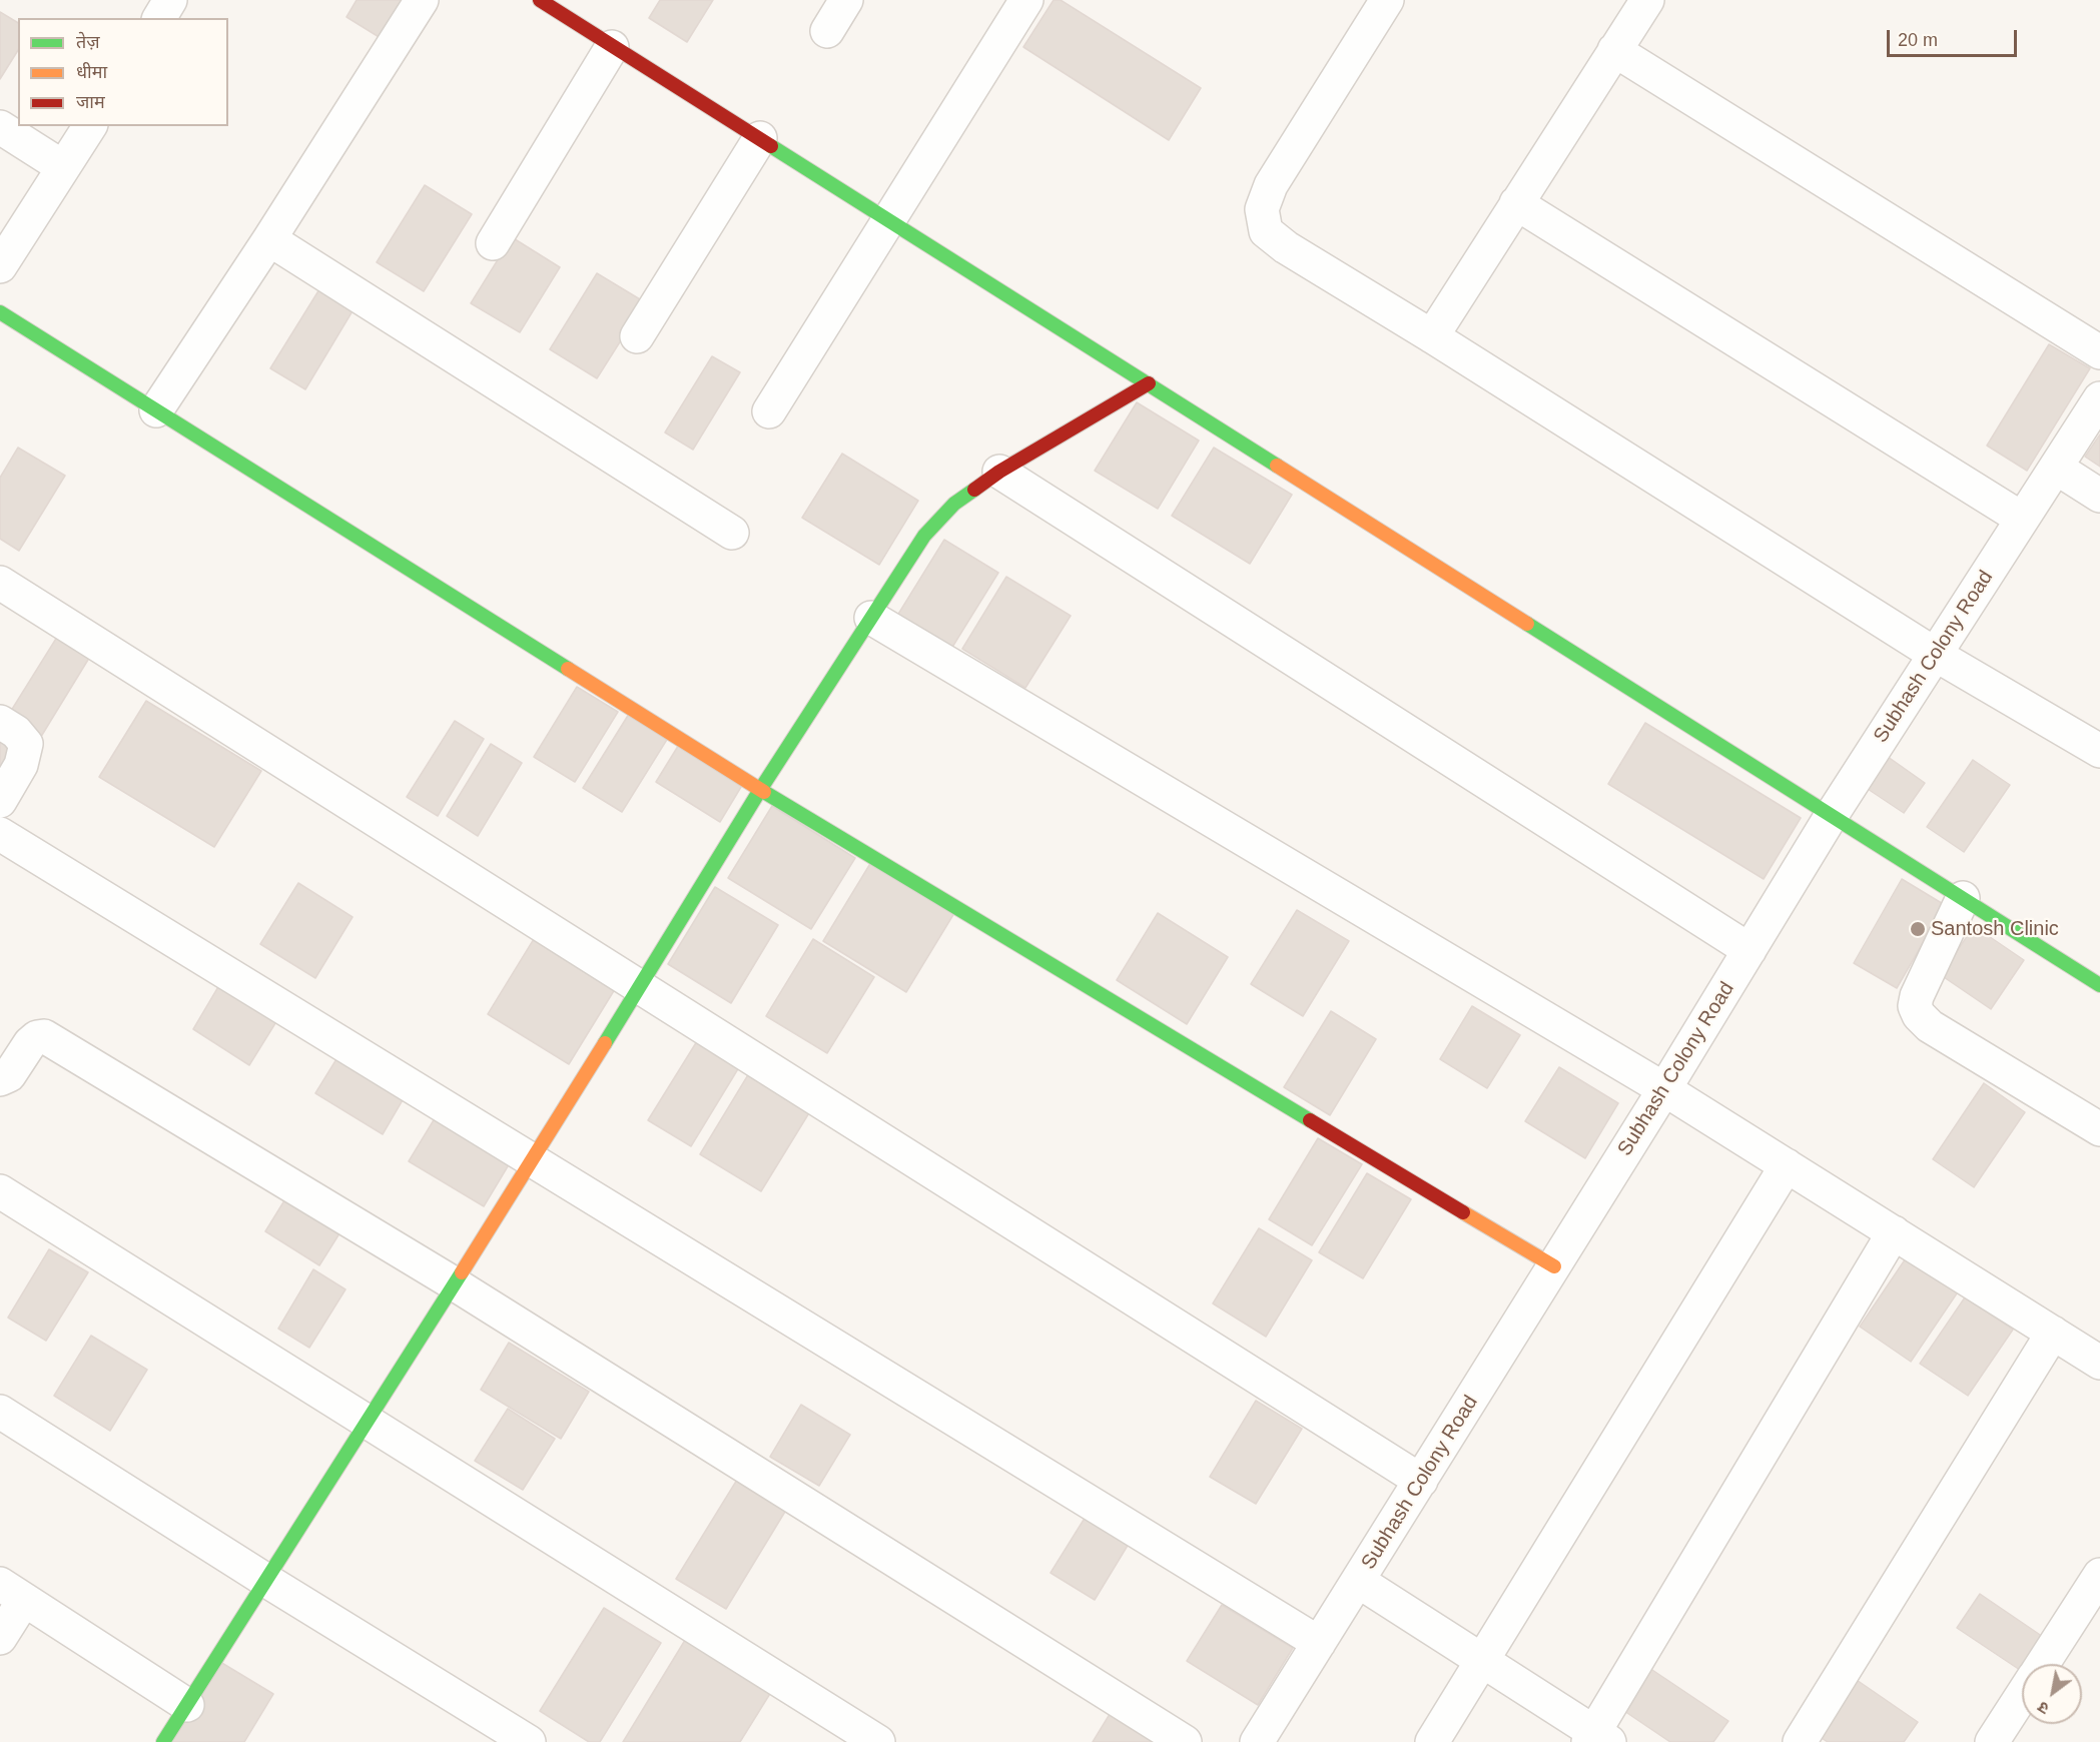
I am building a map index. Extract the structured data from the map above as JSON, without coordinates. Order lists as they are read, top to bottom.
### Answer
{
  "streets": {
    "street": ["Subhash Colony Road"]
  },
  "places": ["Santosh Clinic"],
  "legend": ["तेज़", "धीमा", "जाम"],
  "scale_bar": "20 m",
  "north": "bottom left"
}
